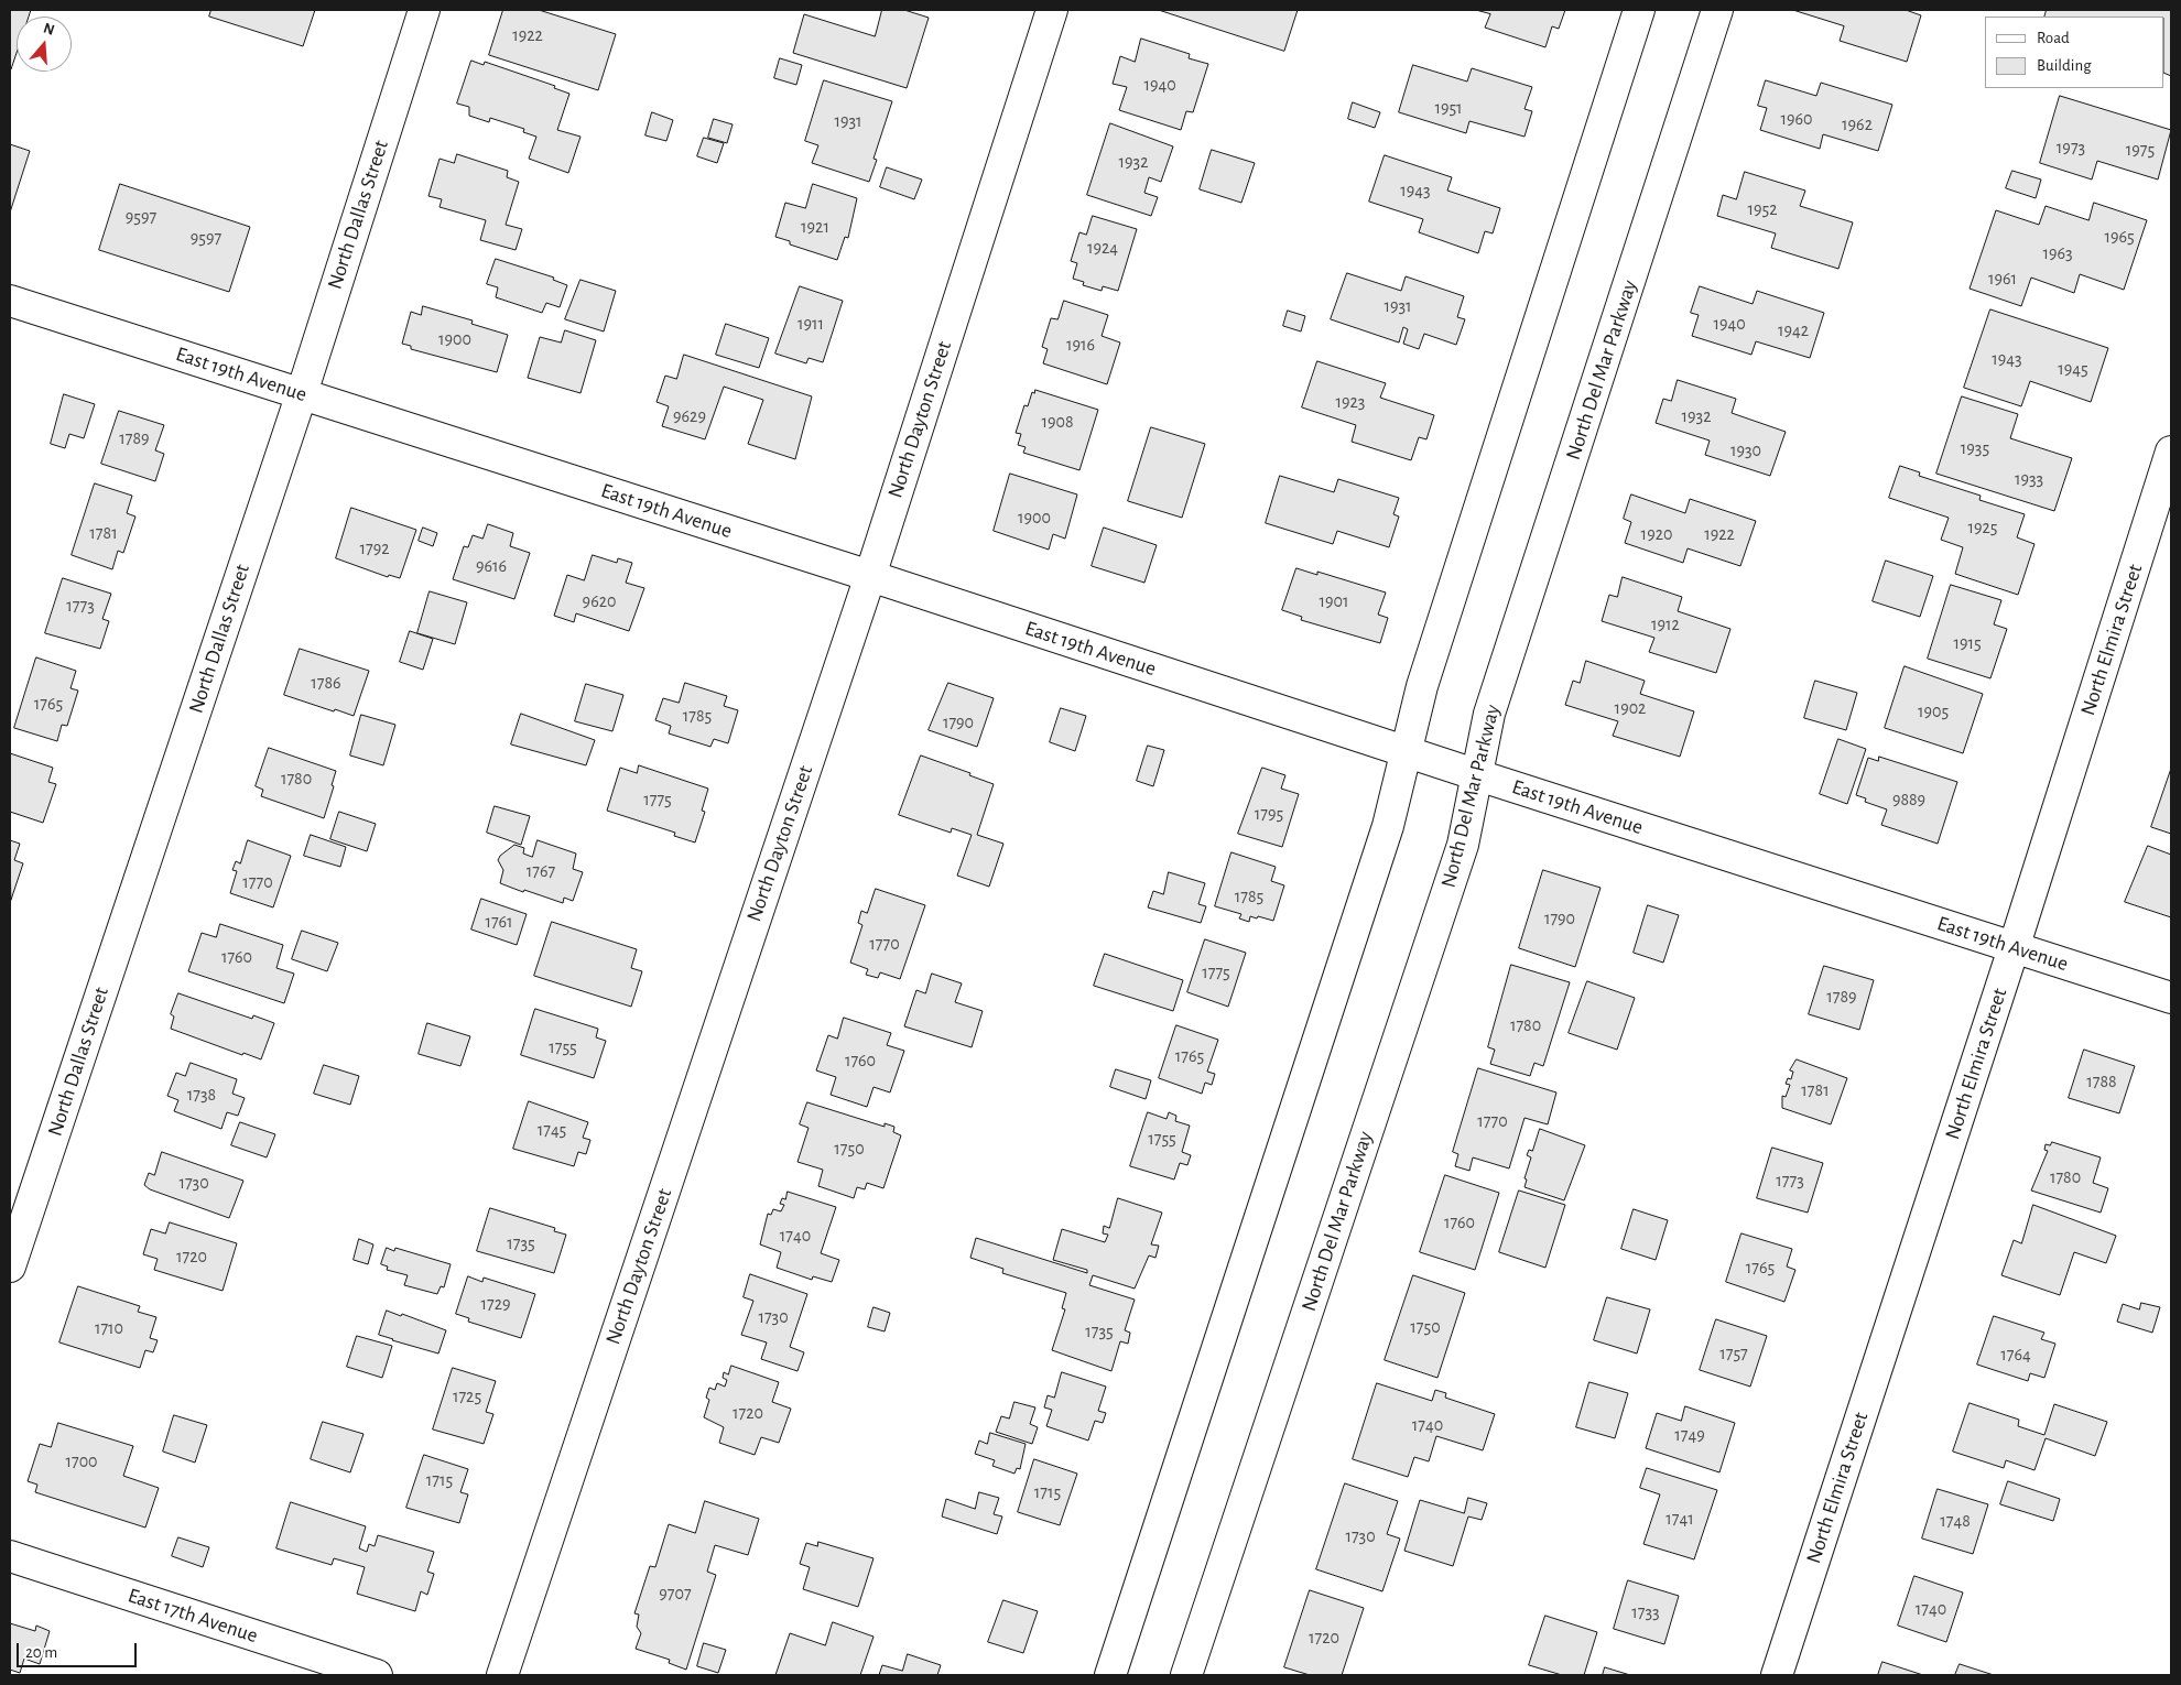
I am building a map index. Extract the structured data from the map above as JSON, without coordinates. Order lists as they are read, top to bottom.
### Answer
{
  "streets": {
    "street": [
      "North Dallas Street",
      "North Del Mar Parkway",
      "East 19th Avenue",
      "North Dayton Street",
      "North Elmira Street",
      "East 17th Avenue"
    ]
  },
  "crossings": [
    ["North Dallas Street", "East 19th Avenue"],
    ["North Del Mar Parkway", "East 19th Avenue"],
    ["East 19th Avenue", "North Dayton Street"],
    ["East 19th Avenue", "North Elmira Street"]
  ],
  "house_numbers": [
    "1922",
    "1940",
    "1951",
    "1960",
    "1931",
    "1962",
    "1973",
    "1975",
    "1932",
    "1943",
    "1952",
    "9597",
    "1921",
    "1965",
    "9597",
    "1924",
    "1963",
    "1961",
    "1931",
    "1911",
    "1940",
    "1942",
    "1900",
    "1916",
    "1943",
    "1945",
    "1923",
    "9629",
    "1932",
    "1908",
    "1789",
    "1935",
    "1930",
    "1933",
    "1900",
    "1925",
    "1781",
    "1920",
    "1922",
    "1792",
    "9616",
    "9620",
    "1901",
    "1773",
    "1912",
    "1915",
    "1786",
    "1765",
    "1902",
    "1905",
    "1785",
    "1790",
    "1780",
    "1775",
    "9889",
    "1795",
    "1767",
    "1770",
    "1785",
    "1790",
    "1761",
    "1770",
    "1760",
    "1775",
    "1789",
    "1780",
    "1755",
    "1765",
    "1760",
    "1788",
    "1781",
    "1738",
    "1770",
    "1745",
    "1755",
    "1750",
    "1780",
    "1773",
    "1730",
    "1760",
    "1740",
    "1735",
    "1720",
    "1765",
    "1729",
    "1730",
    "1750",
    "1710",
    "1735",
    "1757",
    "1764",
    "1725",
    "1720",
    "1740",
    "1749",
    "1700",
    "1715",
    "1715",
    "1741",
    "1748",
    "1730",
    "9707",
    "1740",
    "1733",
    "1720"
  ],
  "legend": ["Road", "Building"],
  "scale_bar": "20 m",
  "north": "top"
}
